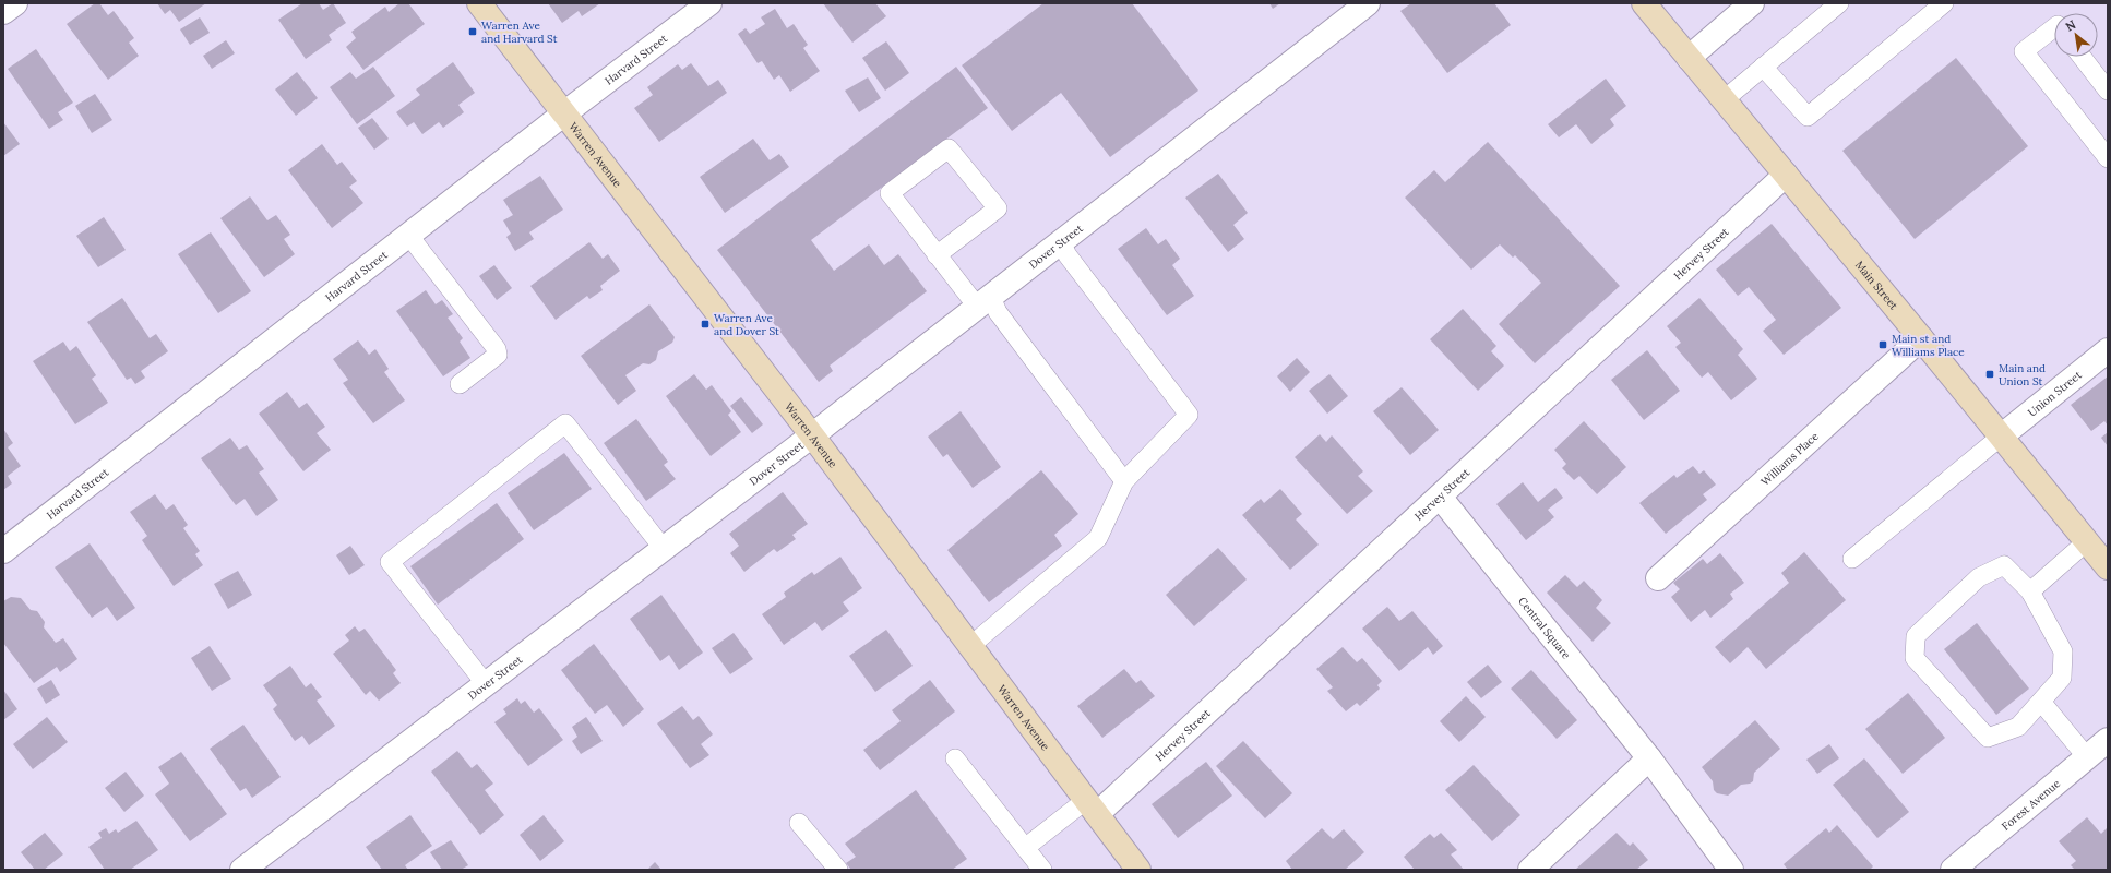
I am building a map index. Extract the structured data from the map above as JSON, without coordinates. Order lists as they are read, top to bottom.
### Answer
{
  "streets": {
    "main road": ["Warren Avenue", "Main Street"],
    "street": [
      "Harvard Street",
      "Dover Street",
      "Hervey Street",
      "Union Street",
      "Williams Place",
      "Central Square",
      "Forest Avenue"
    ]
  },
  "crossings": [
    ["Harvard Street", "Warren Avenue"],
    ["Warren Avenue", "Dover Street"],
    ["Warren Avenue", "Hervey Street"],
    ["Hervey Street", "Main Street"],
    ["Hervey Street", "Central Square"],
    ["Main Street", "Union Street"],
    ["Main Street", "Williams Place"]
  ],
  "places": {
    "transit": [
      "Warren Ave and Harvard St",
      "Warren Ave and Dover St",
      "Main st and Williams Place",
      "Main and Union St"
    ]
  },
  "north": "top left"
}
